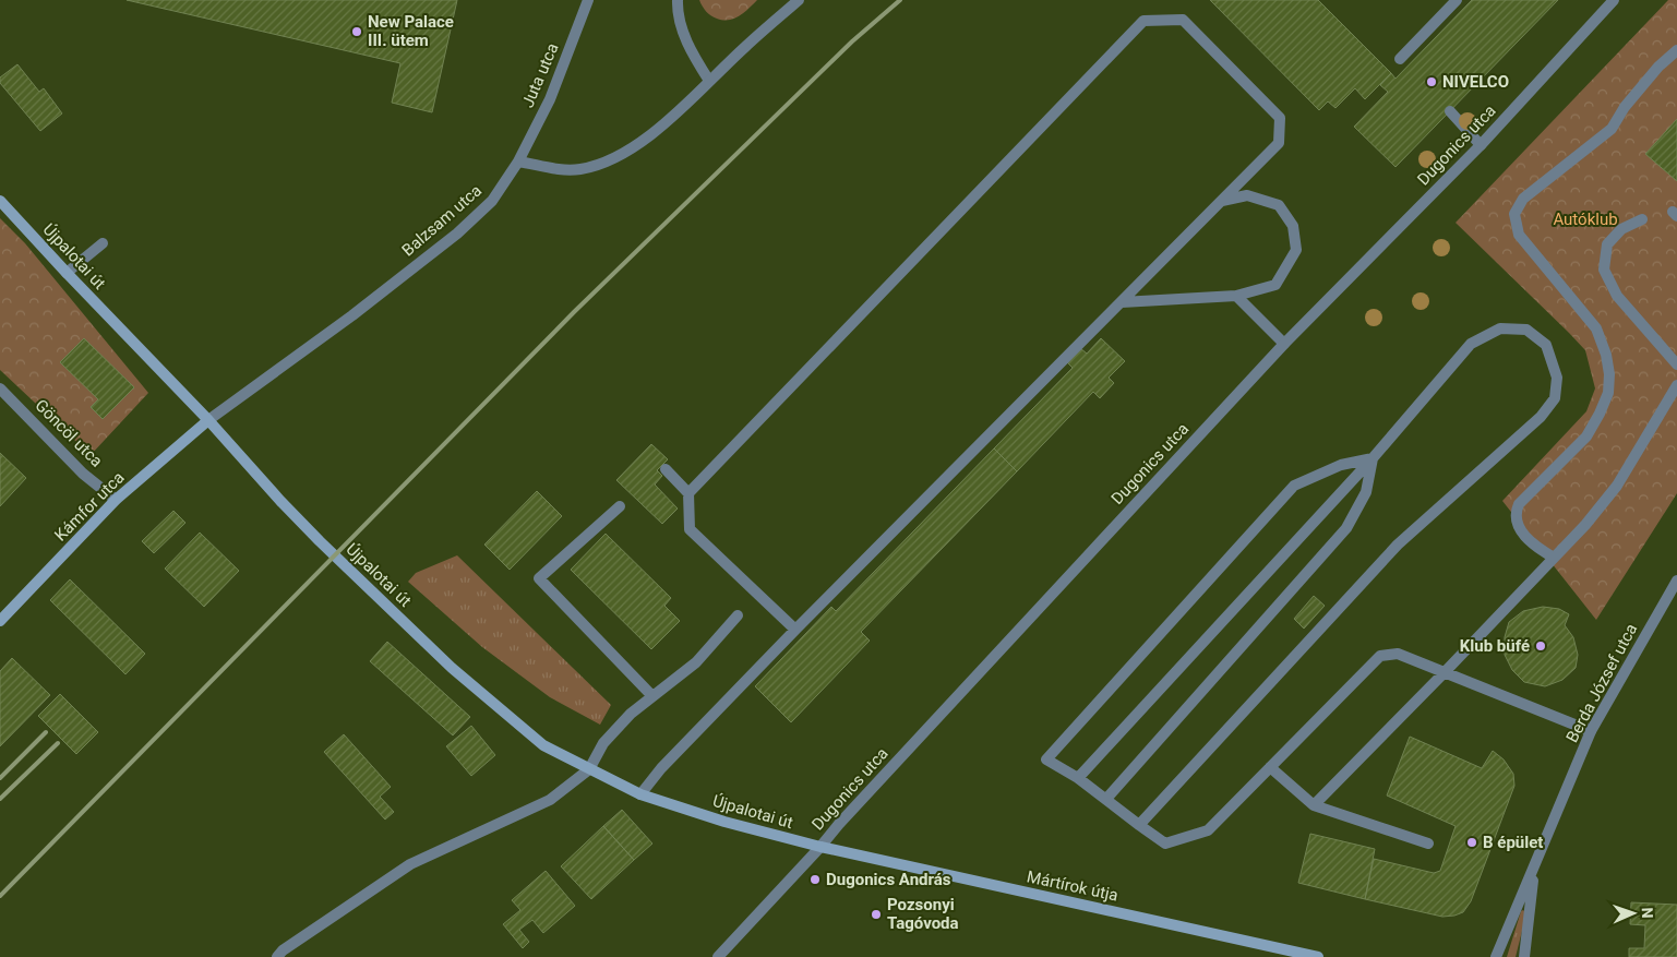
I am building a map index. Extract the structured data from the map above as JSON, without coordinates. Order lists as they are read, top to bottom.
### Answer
{
  "streets": {
    "street": [
      "Juta utca",
      "Dugonics utca",
      "Balzsam utca",
      "Újpalotai út",
      "Göncöl utca",
      "Kámfor utca",
      "Berda József utca",
      "Mártírok útja"
    ]
  },
  "crossings": [
    ["Juta utca", "Balzsam utca"],
    ["Dugonics utca", "Újpalotai út"],
    ["Dugonics utca", "Mártírok útja"],
    ["Balzsam utca", "Újpalotai út"],
    ["Balzsam utca", "Kámfor utca"],
    ["Újpalotai út", "Kámfor utca"],
    ["Újpalotai út", "Mártírok útja"],
    ["Göncöl utca", "Kámfor utca"]
  ],
  "parks": ["Autóklub"],
  "places": [
    "New Palace III. ütem",
    "NIVELCO",
    "Klub büfé",
    "B épület",
    "Dugonics András",
    "Pozsonyi Tagóvoda"
  ],
  "north": "right"
}
